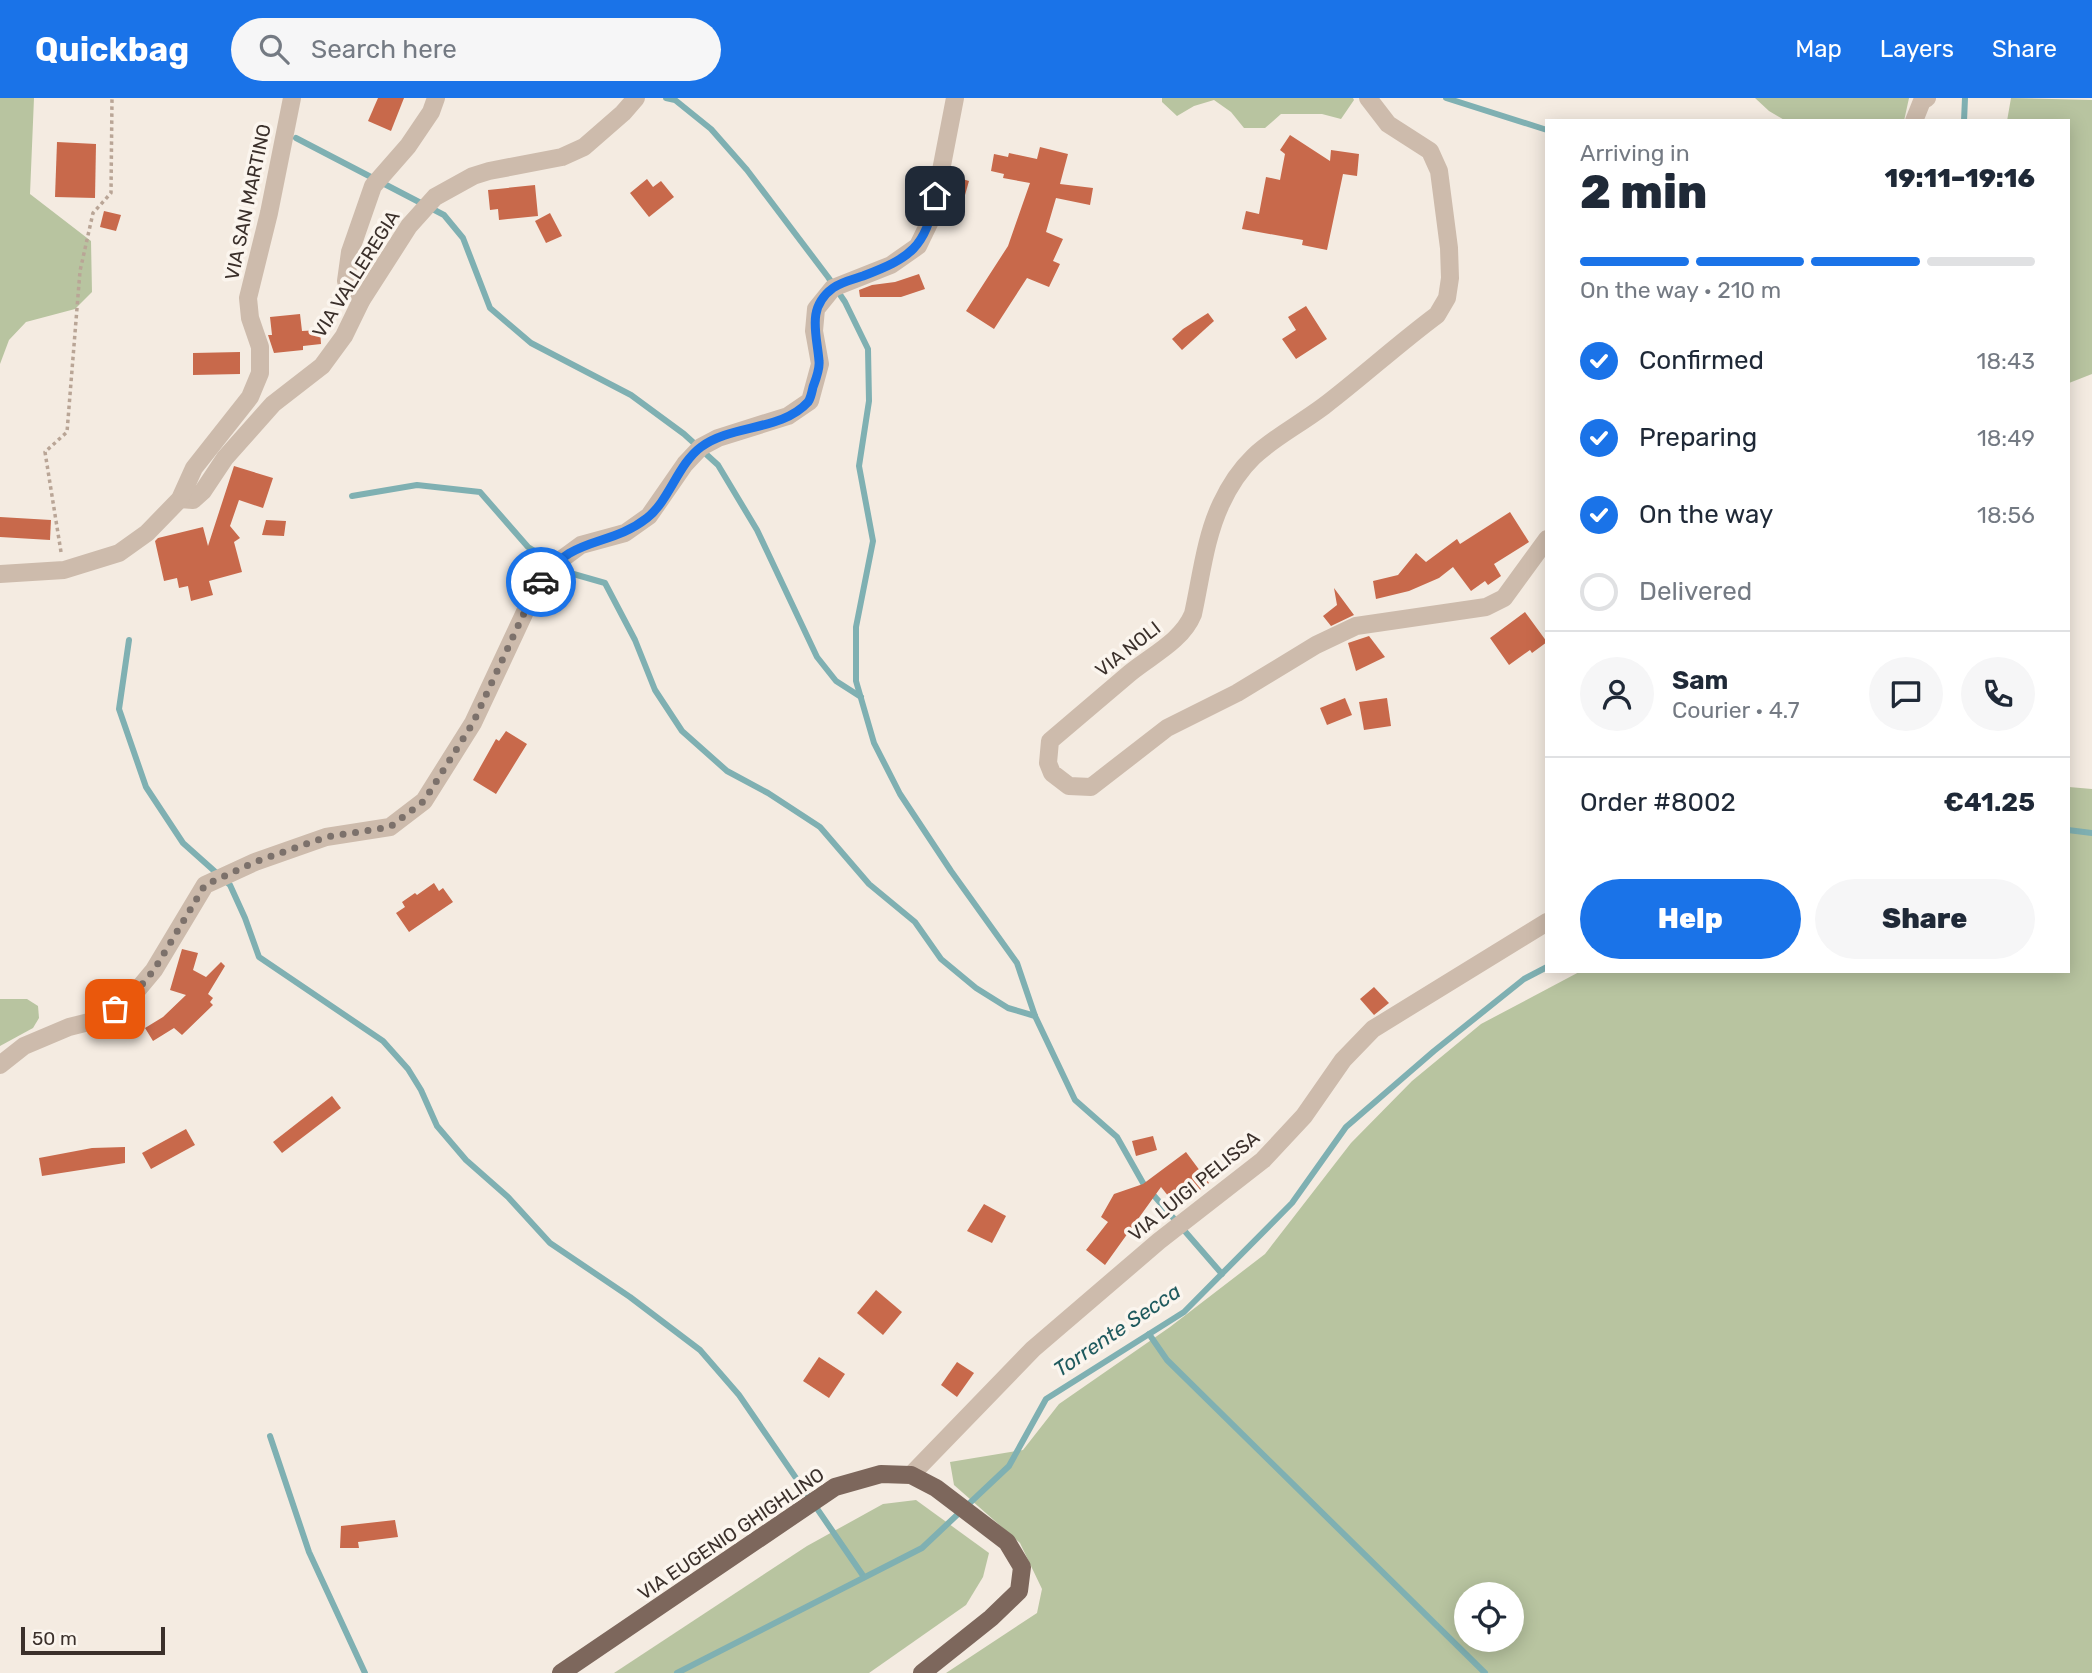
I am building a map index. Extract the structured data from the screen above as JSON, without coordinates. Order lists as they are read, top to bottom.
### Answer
{
  "streets": {
    "main road": ["VIA EUGENIO GHIGHLINO"],
    "street": [
      "VIA SAN MARTINO",
      "VIA VALLEREGIA",
      "VIA NOLI",
      "VIA LUIGI PELISSA"
    ]
  },
  "crossings": [
    ["VIA SAN MARTINO", "VIA VALLEREGIA"],
    ["VIA LUIGI PELISSA", "VIA EUGENIO GHIGHLINO"]
  ],
  "water": ["Torrente Secca"],
  "scale_bar": "50 m",
  "page": {
    "header": "Quickbag",
    "search": "Search here",
    "nav": ["Map", "Layers", "Share"],
    "heading": ["2 min", "Arriving in", "19:11–19:16"],
    "panel": [
      "Sam",
      "Courier · 4.7",
      "Order #8002",
      "€41.25"
    ],
    "bar": "On the way · 210 m",
    "list": [
      ["Confirmed", "18:43"],
      ["Preparing", "18:49"],
      ["On the way", "18:56"],
      "Delivered"
    ],
    "buttons": ["Help", "Share"],
    "scale": "50 m"
  }
}
